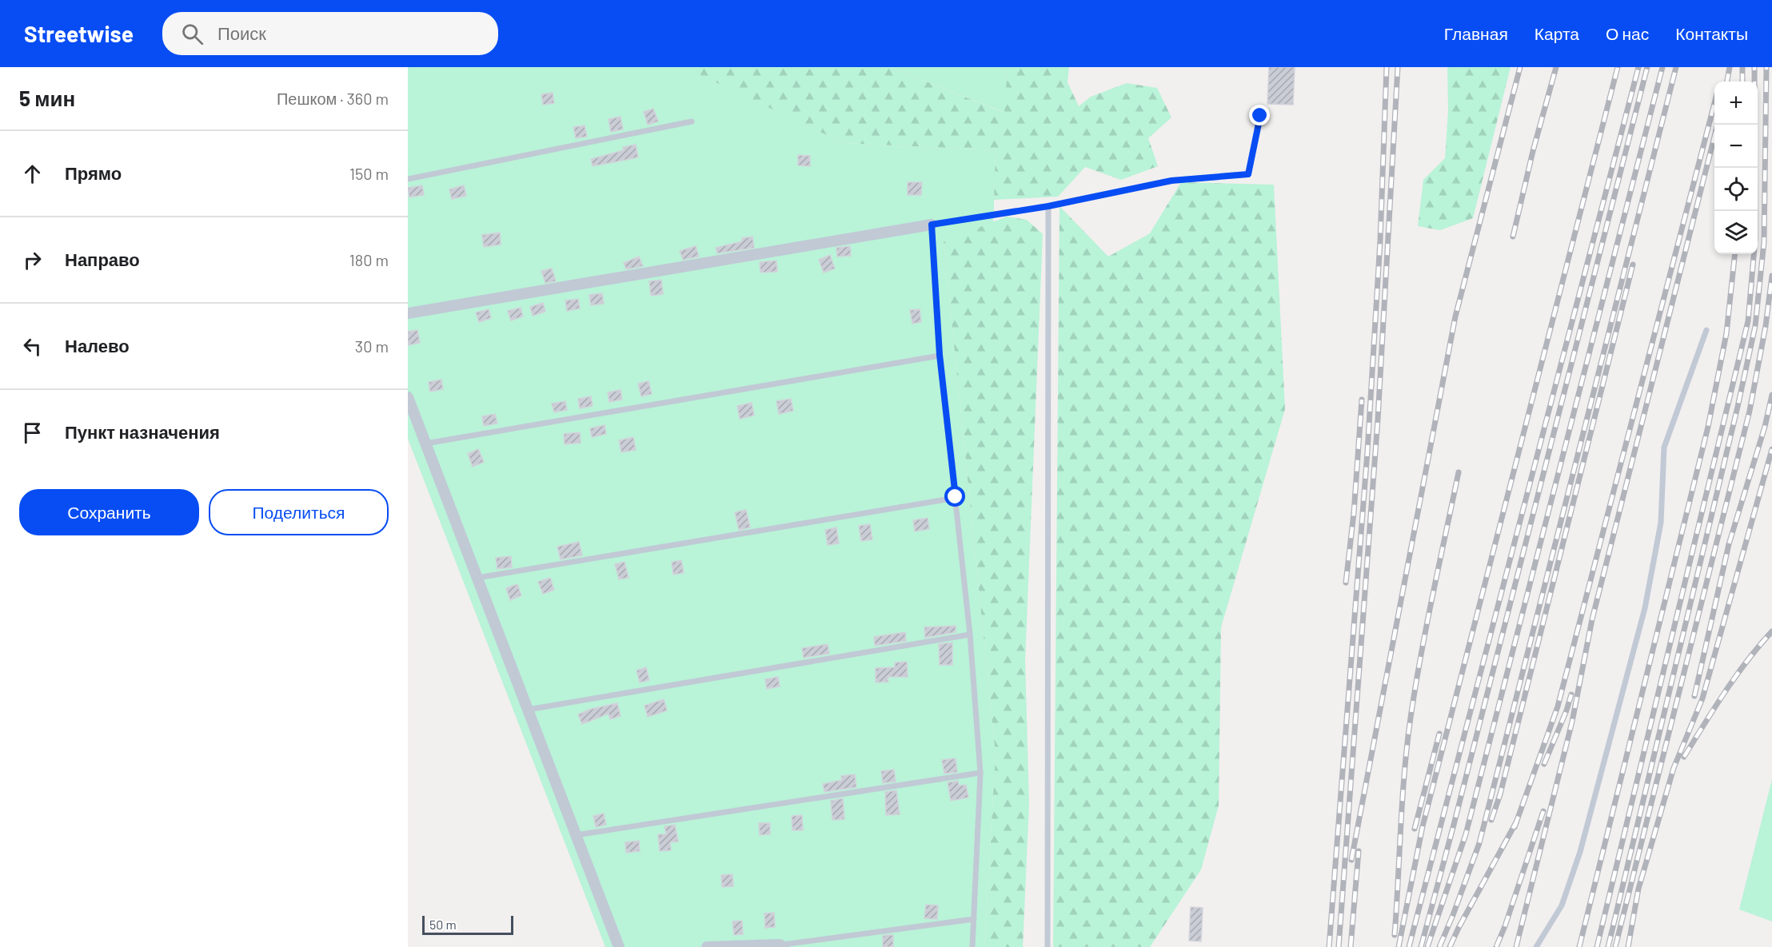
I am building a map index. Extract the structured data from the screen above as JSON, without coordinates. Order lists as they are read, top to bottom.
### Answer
{
  "scale_bar": "50 m",
  "page": {
    "header": "Streetwise",
    "search": "Поиск",
    "nav": [
      "Главная",
      "Карта",
      "О нас",
      "Контакты"
    ],
    "heading": ["5 мин", "Пешком · 360 m"],
    "map_buttons": ["+", "−"],
    "list": [
      ["Прямо", "150 m"],
      ["Направо", "180 m"],
      ["Налево", "30 m"],
      "Пункт назначения"
    ],
    "buttons": ["Сохранить", "Поделиться"],
    "scale": "50 m"
  }
}
